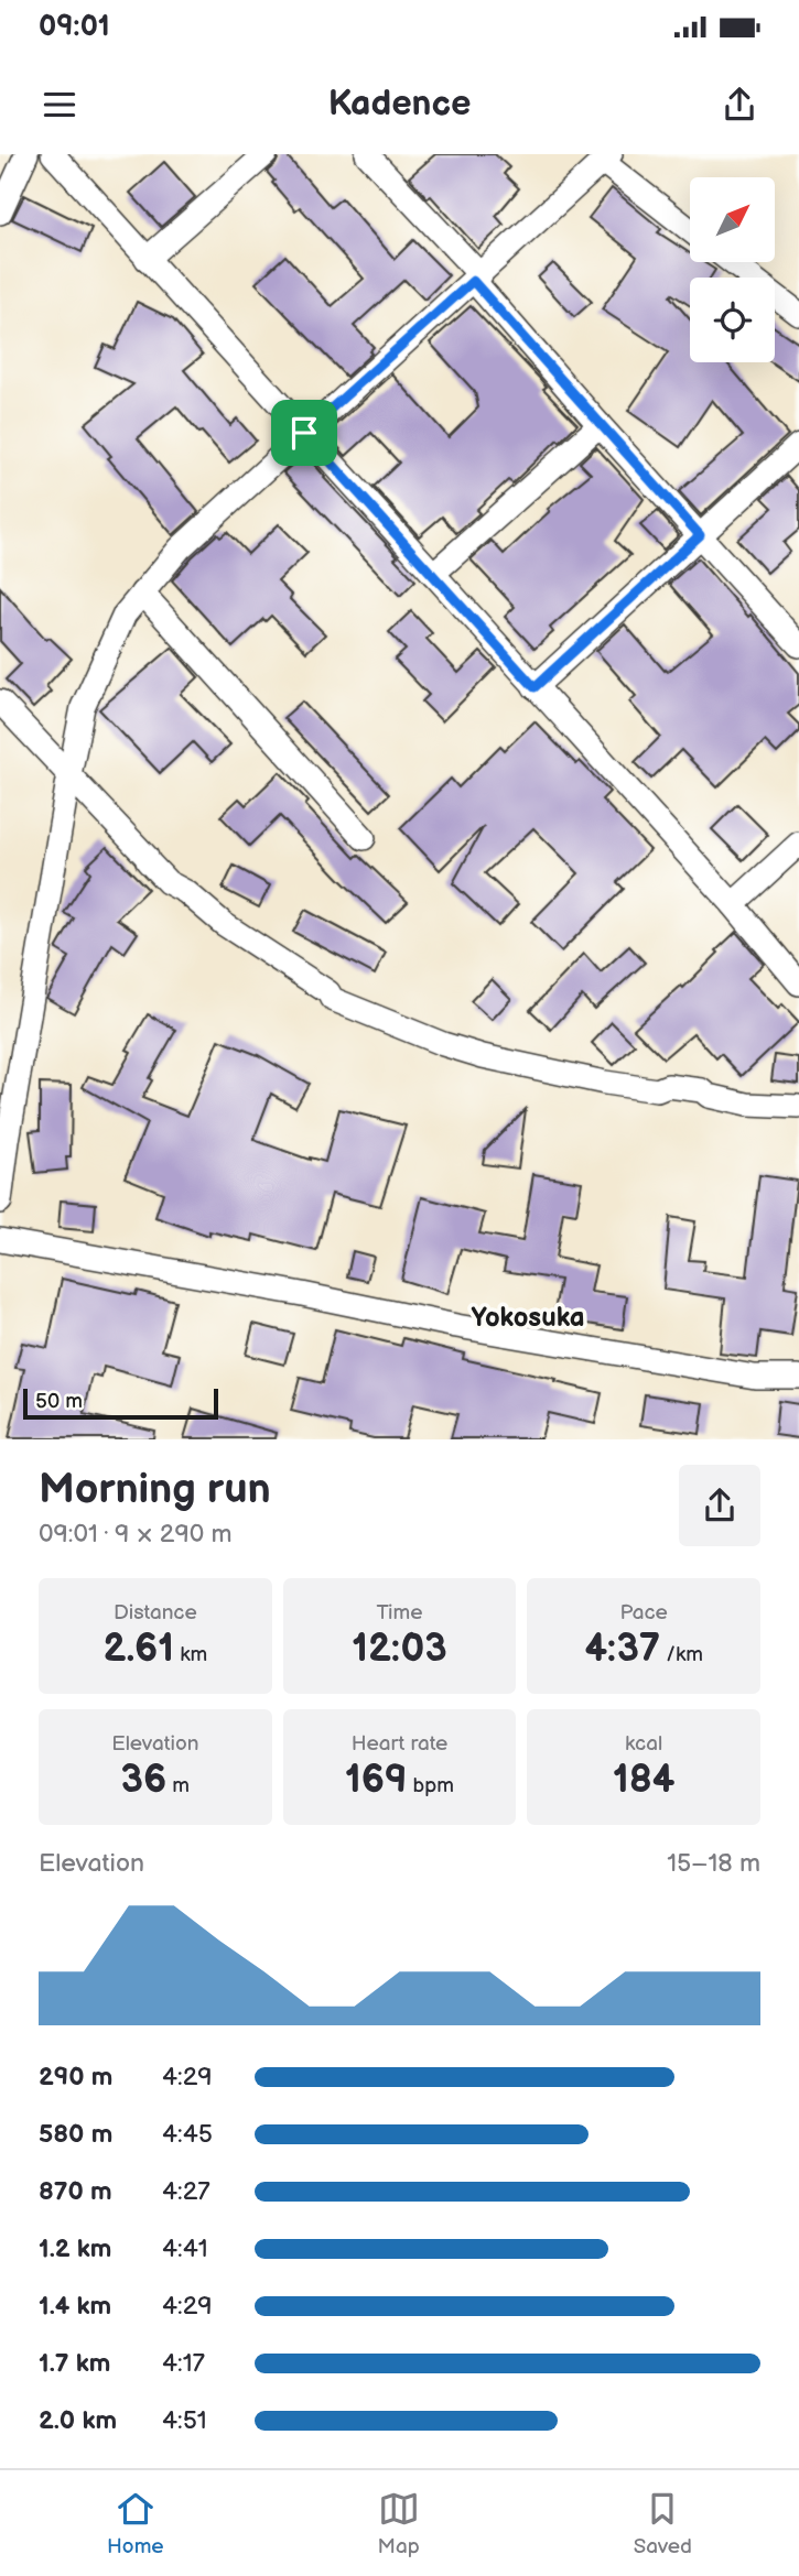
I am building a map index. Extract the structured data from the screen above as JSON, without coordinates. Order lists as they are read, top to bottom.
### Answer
{
  "districts": ["Yokosuka"],
  "scale_bar": "50 m",
  "north": "top right",
  "page": {
    "status": "09:01",
    "header": "Kadence",
    "scale": "50 m",
    "heading": ["Morning run", "09:01 · 9 × 290 m"],
    "stats": [
      ["Distance", "2.61 km"],
      ["Time", "12:03"],
      ["Pace", "4:37 /km"],
      ["Elevation", "36 m"],
      ["Heart rate", "169 bpm"],
      ["kcal", "184"]
    ],
    "chart": ["Elevation", "15–18 m"],
    "list": [
      {
        "name": "290 m",
        "note": "4:29"
      },
      {
        "name": "580 m",
        "note": "4:45"
      },
      {
        "name": "870 m",
        "note": "4:27"
      },
      {
        "name": "1.2 km",
        "note": "4:41"
      },
      {
        "name": "1.4 km",
        "note": "4:29"
      },
      {
        "name": "1.7 km",
        "note": "4:17"
      },
      {
        "name": "2.0 km",
        "note": "4:51"
      }
    ],
    "tabs": ["Home", "Map", "Saved"]
  }
}
